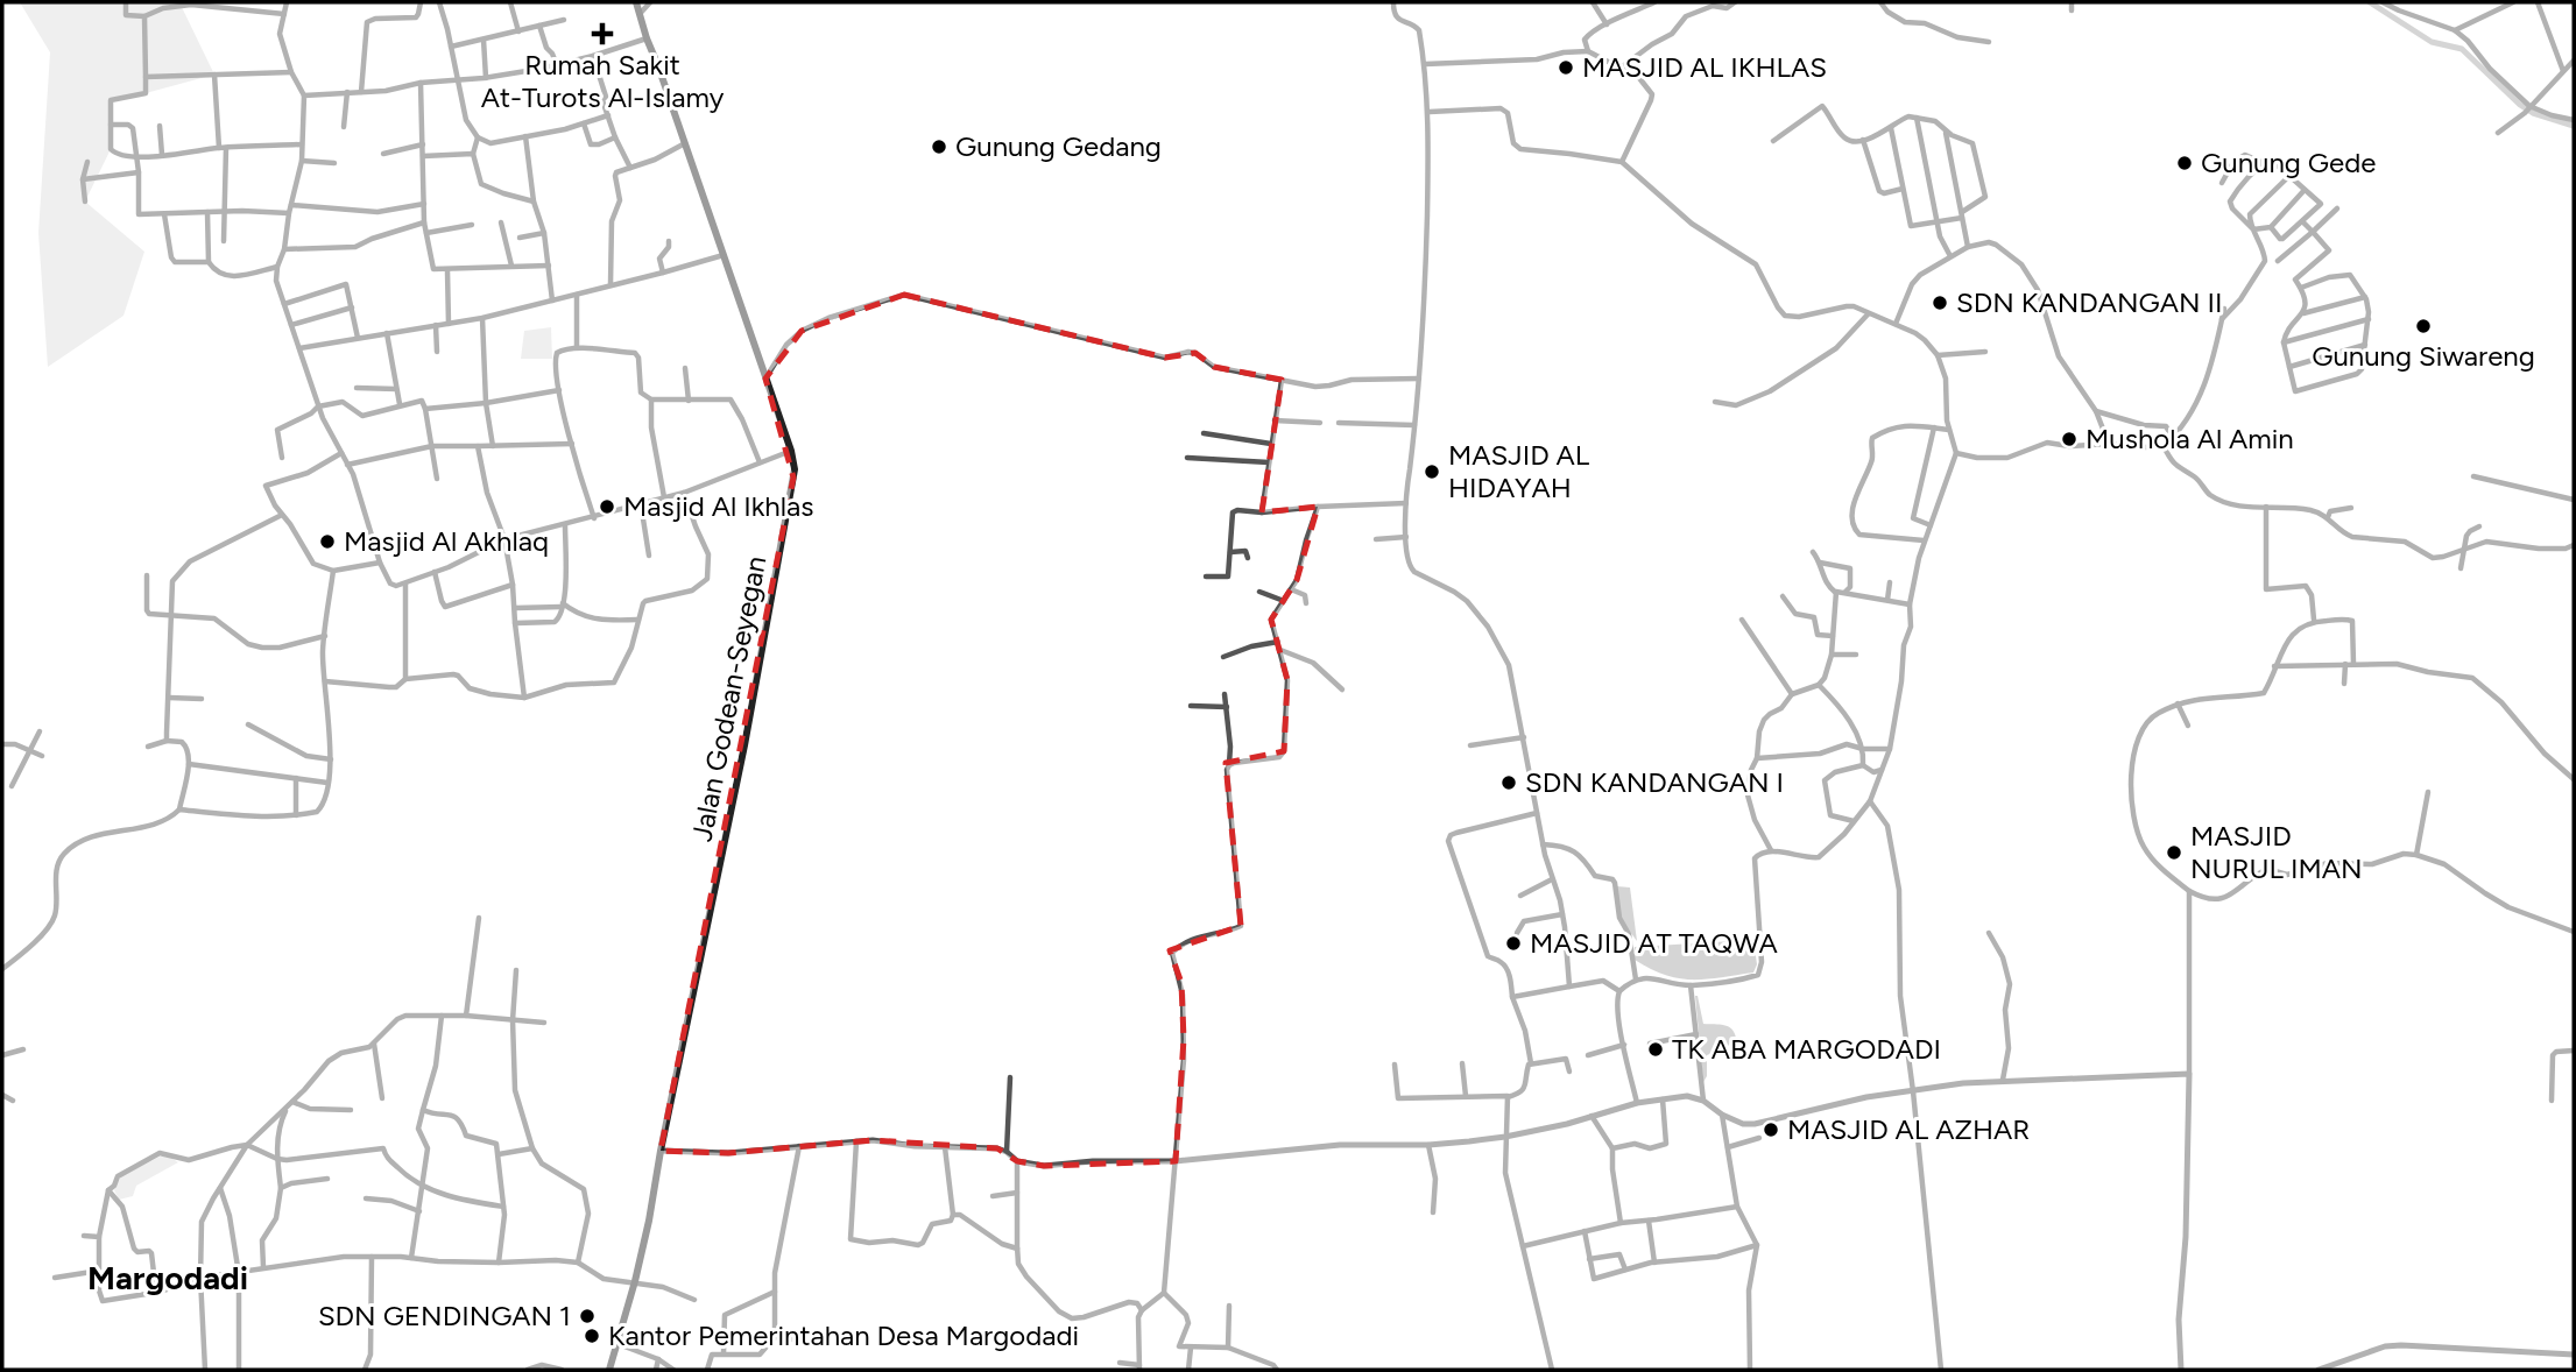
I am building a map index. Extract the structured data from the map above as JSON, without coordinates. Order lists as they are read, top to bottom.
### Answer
{
  "streets": {
    "main road": ["Jalan Godean-Seyegan"]
  },
  "districts": ["Margodadi"],
  "places": {
    "health": ["Rumah Sakit At-Turots Al-Islamy"],
    "other": [
      "MASJID AL IKHLAS",
      "Gunung Gedang",
      "Gunung Gede",
      "SDN KANDANGAN II",
      "Gunung Siwareng",
      "Mushola Al Amin",
      "MASJID AL HIDAYAH",
      "Masjid Al Ikhlas",
      "Masjid Al Akhlaq",
      "SDN KANDANGAN I",
      "MASJID NURUL IMAN",
      "MASJID AT TAQWA",
      "TK ABA MARGODADI",
      "MASJID AL AZHAR",
      "SDN GENDINGAN 1",
      "Kantor Pemerintahan Desa Margodadi"
    ]
  }
}
